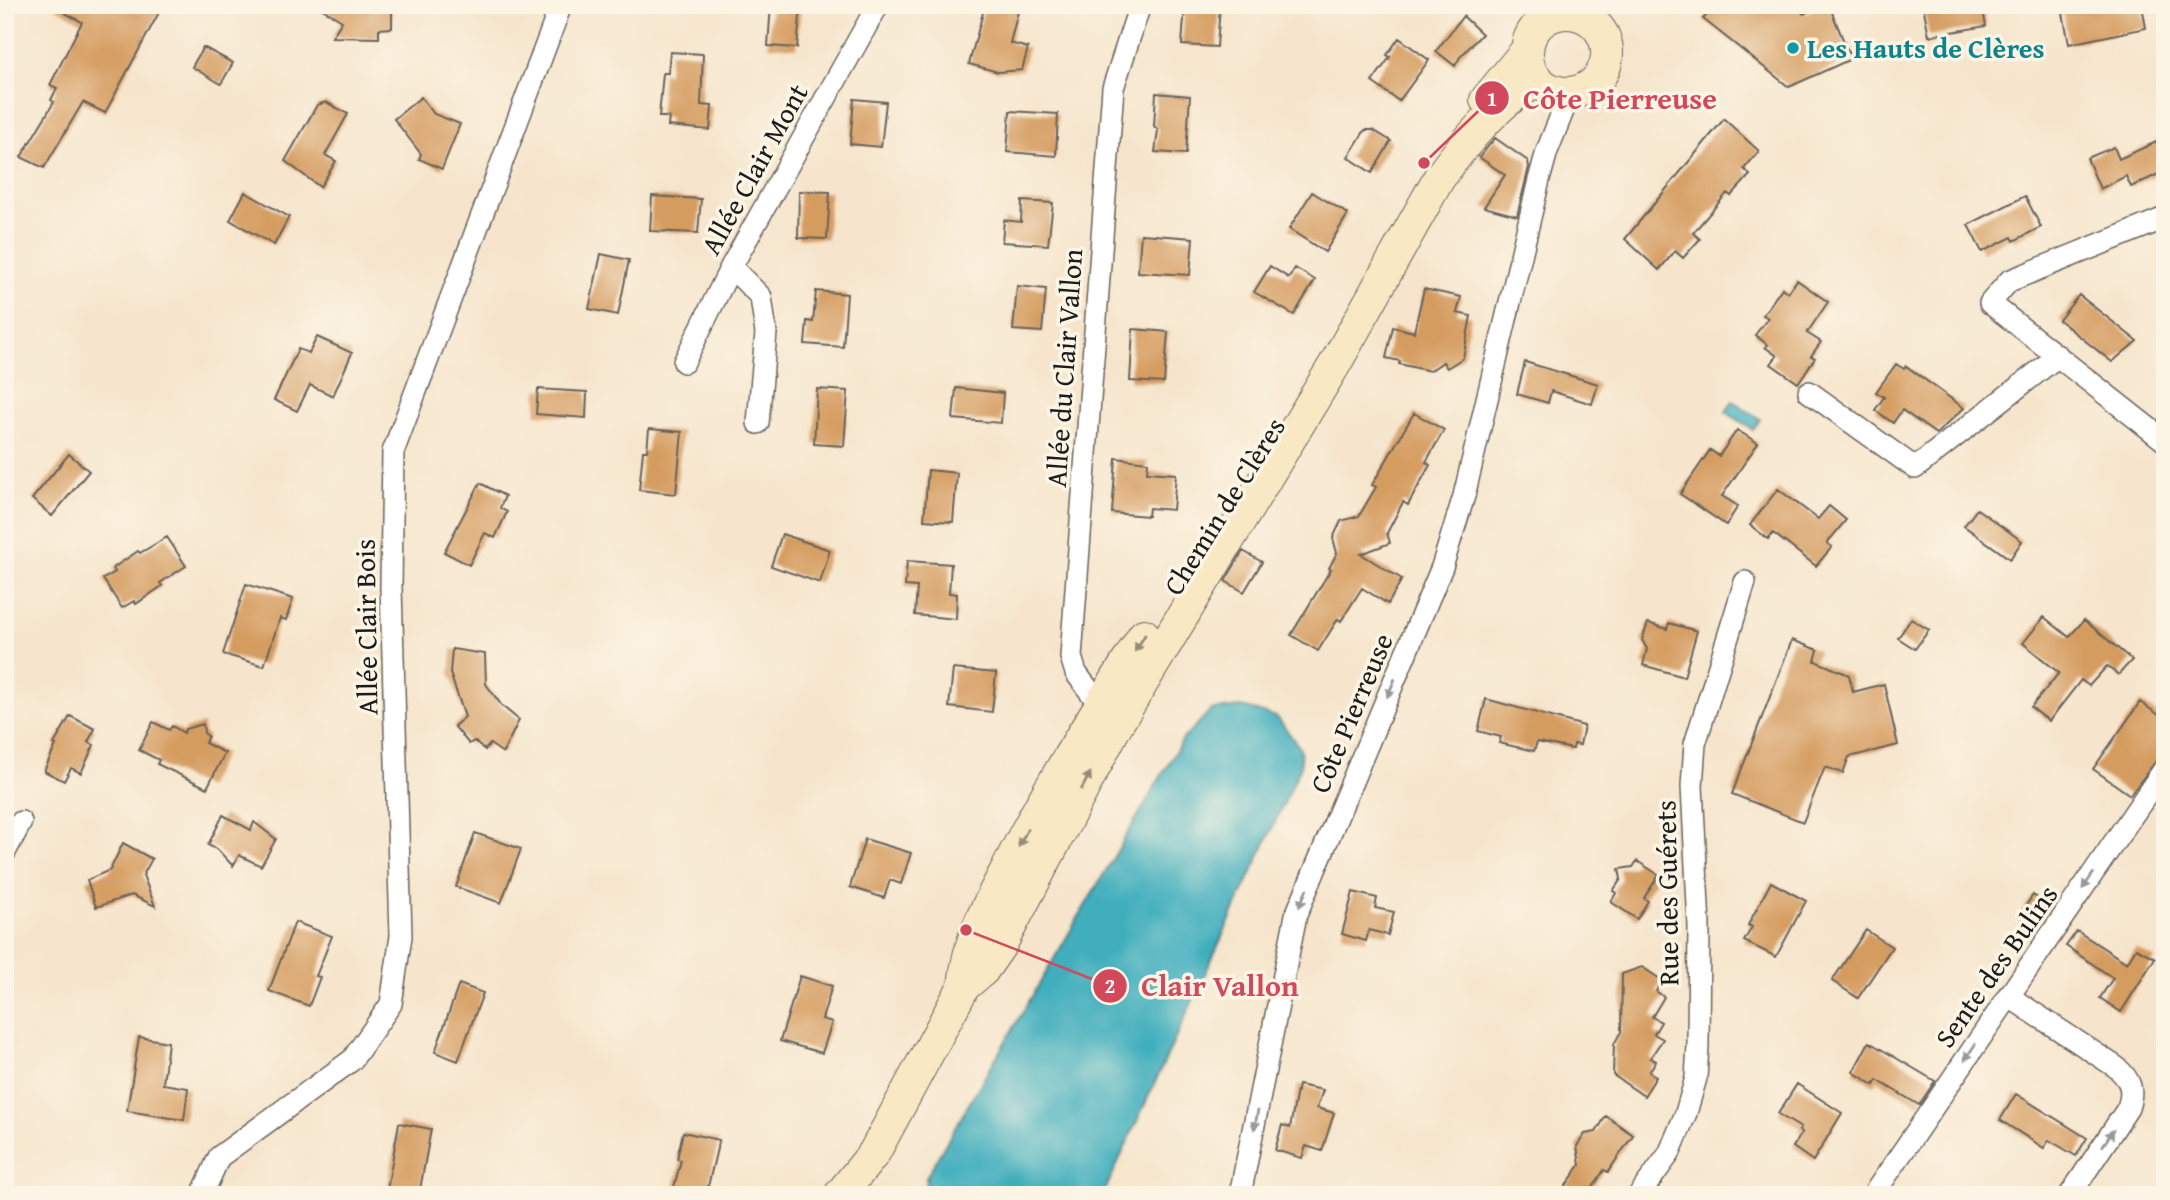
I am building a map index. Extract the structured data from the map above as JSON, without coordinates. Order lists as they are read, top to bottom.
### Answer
{
  "streets": {
    "street": [
      "Allée Clair Mont",
      "Allée du Clair Vallon",
      "Chemin de Clères",
      "Allée Clair Bois",
      "Côte Pierreuse",
      "Rue des Guérets",
      "Sente des Bulins"
    ]
  },
  "crossings": [
    ["Allée du Clair Vallon", "Chemin de Clères"],
    ["Chemin de Clères", "Côte Pierreuse"]
  ],
  "one_way": ["Côte Pierreuse", "Sente des Bulins"],
  "places": ["Les Hauts de Clères", "Côte Pierreuse", "Clair Vallon"]
}
